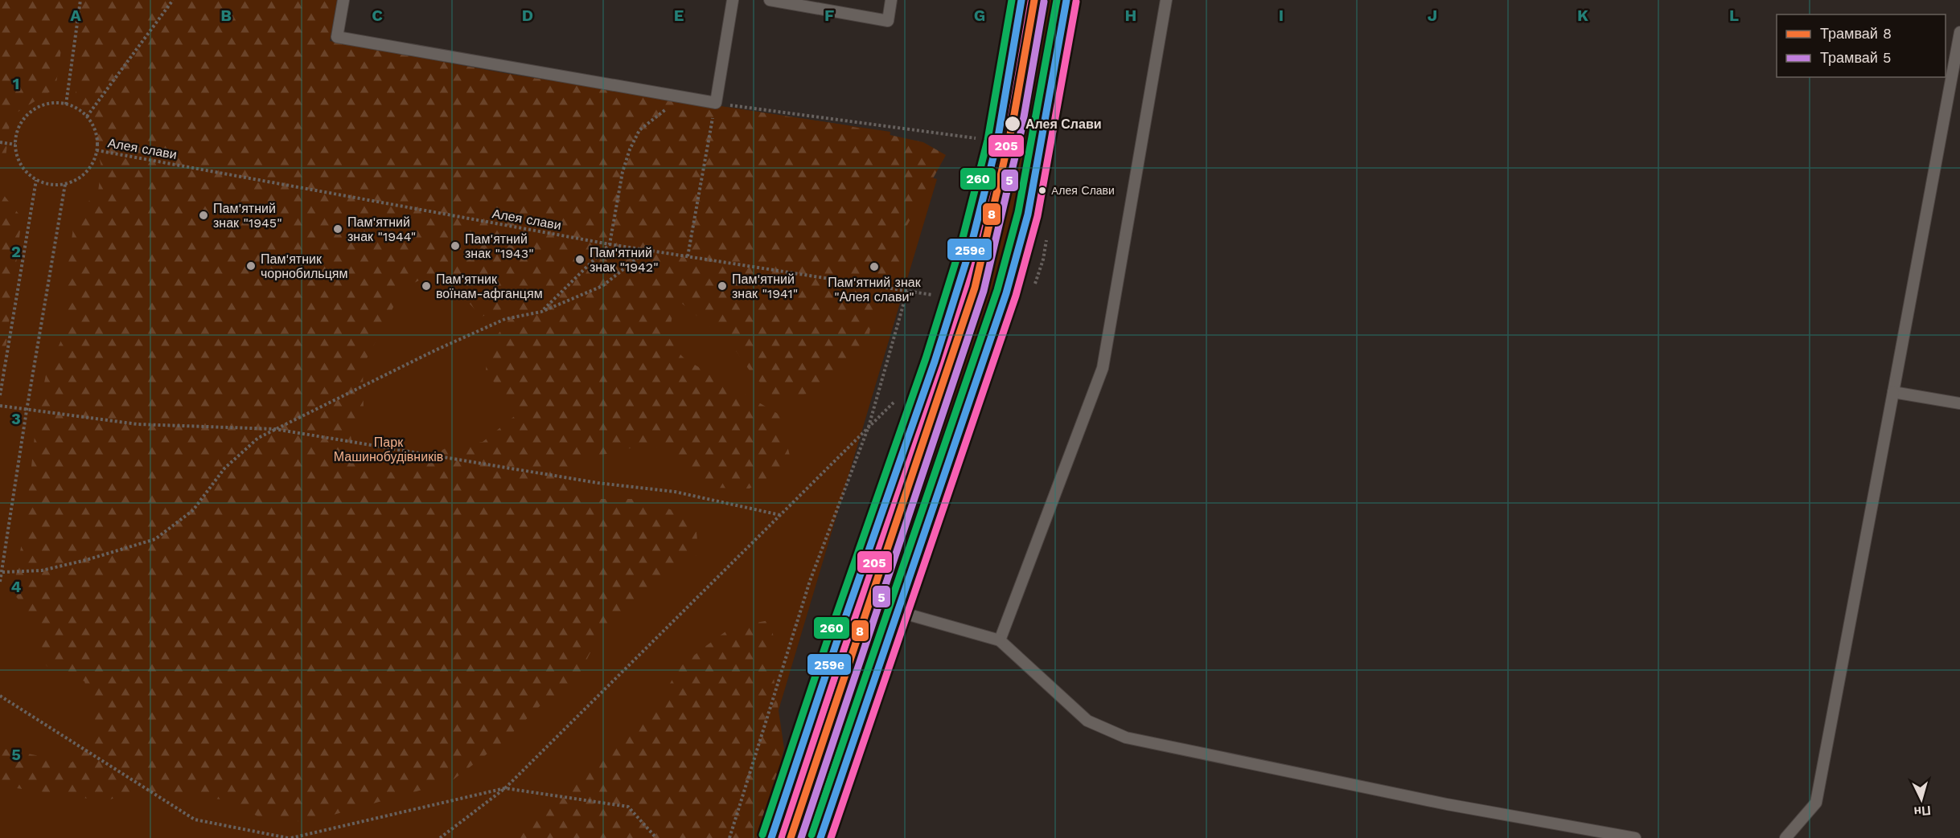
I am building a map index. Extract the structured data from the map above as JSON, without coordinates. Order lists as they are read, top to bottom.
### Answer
{
  "streets": {
    "path": ["Алея слави"]
  },
  "parks": ["Парк Машинобудівників"],
  "places": [
    "Алея Слави",
    "Aлея Слави",
    "Пам'ятний знак \"1945\"",
    "Пам'ятний знак \"1944\"",
    "Пам'ятний знак \"1943\"",
    "Пам'ятний знак \"1942\"",
    "Пам'ятник чорнобильцям",
    "Пам'ятний знак \"Алея слави\"",
    "Пам'ятник воїнам-афганцям",
    "Пам'ятний знак \"1941\""
  ],
  "lines": [
    "tram line 8",
    "transit line 259е",
    "transit line 260",
    "tram line 5",
    "transit line 205"
  ],
  "legend": ["Трамвай 8", "Трамвай 5"],
  "north": "bottom",
  "grid": {
    "columns": [
      "A",
      "B",
      "C",
      "D",
      "E",
      "F",
      "G",
      "H",
      "I",
      "J",
      "K",
      "L"
    ],
    "rows": [
      "1",
      "2",
      "3",
      "4",
      "5"
    ]
  }
}
